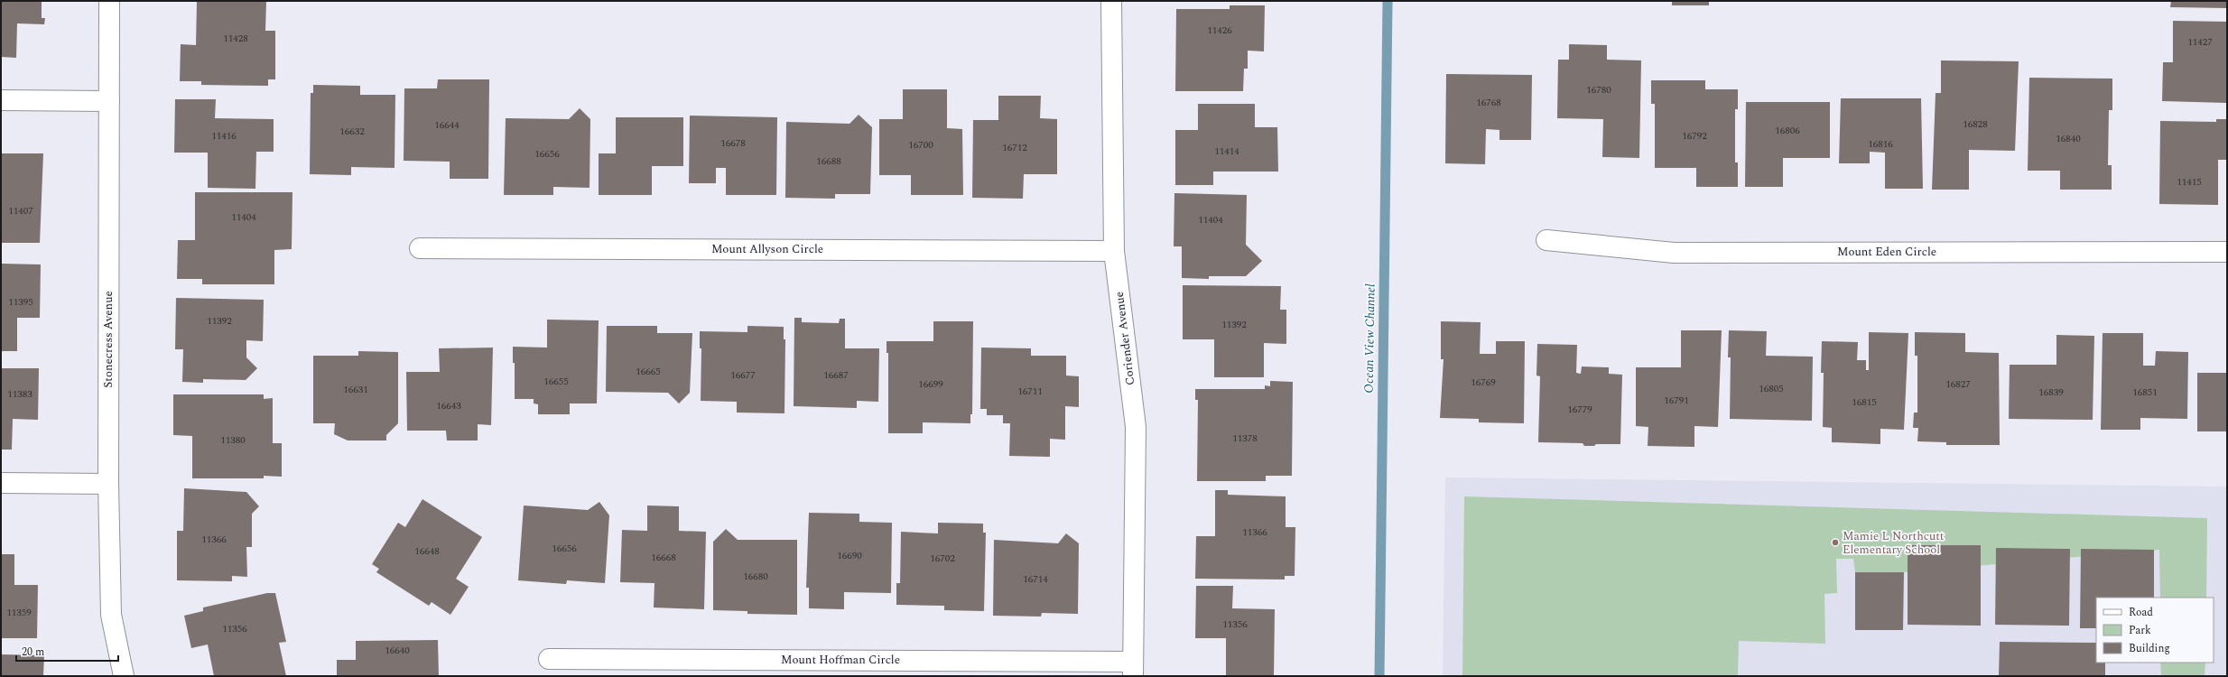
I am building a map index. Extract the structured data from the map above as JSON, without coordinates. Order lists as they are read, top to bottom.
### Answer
{
  "streets": {
    "street": [
      "Mount Allyson Circle",
      "Mount Eden Circle",
      "Coriender Avenue",
      "Stonecress Avenue",
      "Mount Hoffman Circle"
    ]
  },
  "crossings": [
    ["Mount Allyson Circle", "Coriender Avenue"],
    ["Coriender Avenue", "Mount Hoffman Circle"]
  ],
  "water": ["Ocean View Channel"],
  "places": ["Mamie L Northcutt Elementary School"],
  "house_numbers": [
    "11426",
    "11428",
    "11427",
    "16780",
    "16768",
    "16828",
    "16644",
    "16806",
    "16632",
    "11416",
    "16792",
    "16840",
    "16678",
    "16816",
    "16700",
    "16712",
    "11414",
    "16656",
    "16688",
    "11415",
    "11407",
    "11404",
    "11404",
    "11395",
    "11392",
    "11392",
    "16665",
    "16677",
    "16687",
    "16655",
    "16769",
    "16699",
    "16827",
    "16805",
    "16631",
    "16711",
    "16839",
    "16851",
    "11383",
    "16791",
    "16815",
    "16643",
    "16779",
    "11378",
    "11380",
    "11366",
    "11366",
    "16656",
    "16648",
    "16690",
    "16668",
    "16702",
    "16680",
    "16714",
    "11359",
    "11356",
    "11356",
    "16640"
  ],
  "legend": ["Road", "Park", "Building"],
  "scale_bar": "20 m"
}
